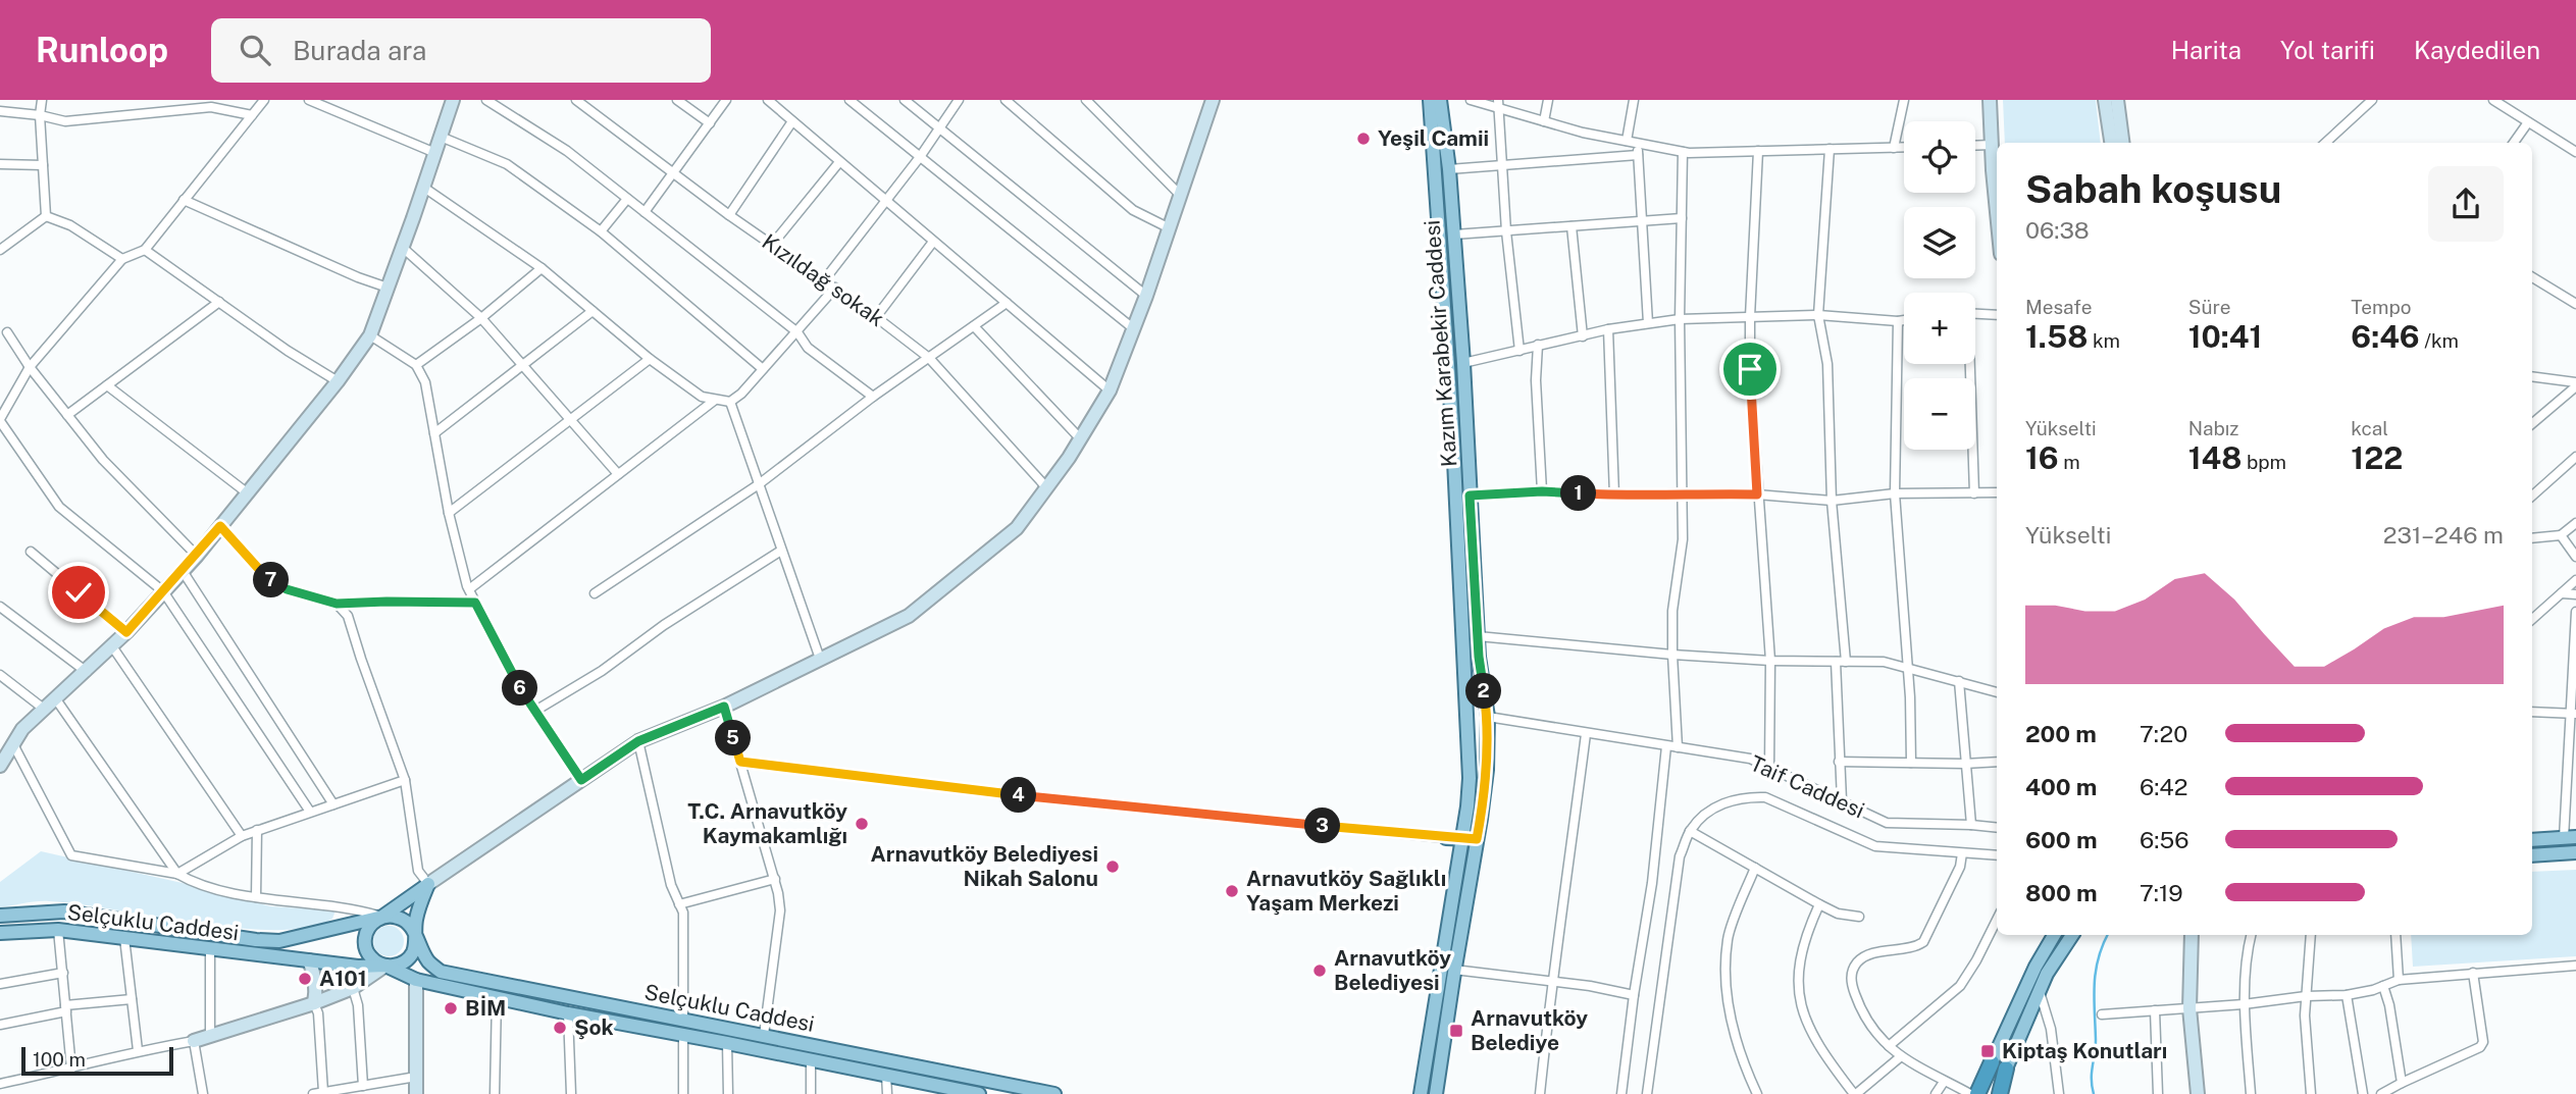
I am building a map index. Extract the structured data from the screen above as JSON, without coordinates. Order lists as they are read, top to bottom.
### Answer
{
  "streets": {
    "main road": ["Kazım Karabekir Caddesi", "Selçuklu Caddesi"],
    "street": ["Kızıldağ sokak", "Taif Caddesi"]
  },
  "crossings": [
    ["Kazım Karabekir Caddesi", "Taif Caddesi"]
  ],
  "places": {
    "other": [
      "Yeşil Camii",
      "T.C. Arnavutköy Kaymakamlığı",
      "Arnavutköy Belediyesi Nikah Salonu",
      "Arnavutköy Sağlıklı Yaşam Merkezi",
      "Arnavutköy Belediyesi",
      "A101",
      "BİM",
      "Şok"
    ],
    "transit": ["Arnavutköy Belediye", "Kiptaş Konutları"]
  },
  "scale_bar": "100 m",
  "page": {
    "header": "Runloop",
    "search": "Burada ara",
    "nav": ["Harita", "Yol tarifi", "Kaydedilen"],
    "map_buttons": ["+", "−"],
    "heading": ["Sabah koşusu", "06:38"],
    "stats": [
      ["Mesafe", "1.58 km"],
      ["Süre", "10:41"],
      ["Tempo", "6:46 /km"],
      ["Yükselti", "16 m"],
      ["Nabız", "148 bpm"],
      ["kcal", "122"]
    ],
    "pins": [
      "1",
      "7",
      "6",
      "2",
      "5",
      "4",
      "3"
    ],
    "chart": ["Yükselti", "231–246 m"],
    "list": [
      {
        "name": "200 m",
        "note": "7:20"
      },
      {
        "name": "400 m",
        "note": "6:42"
      },
      {
        "name": "600 m",
        "note": "6:56"
      },
      {
        "name": "800 m",
        "note": "7:19"
      }
    ],
    "scale": "100 m"
  }
}
